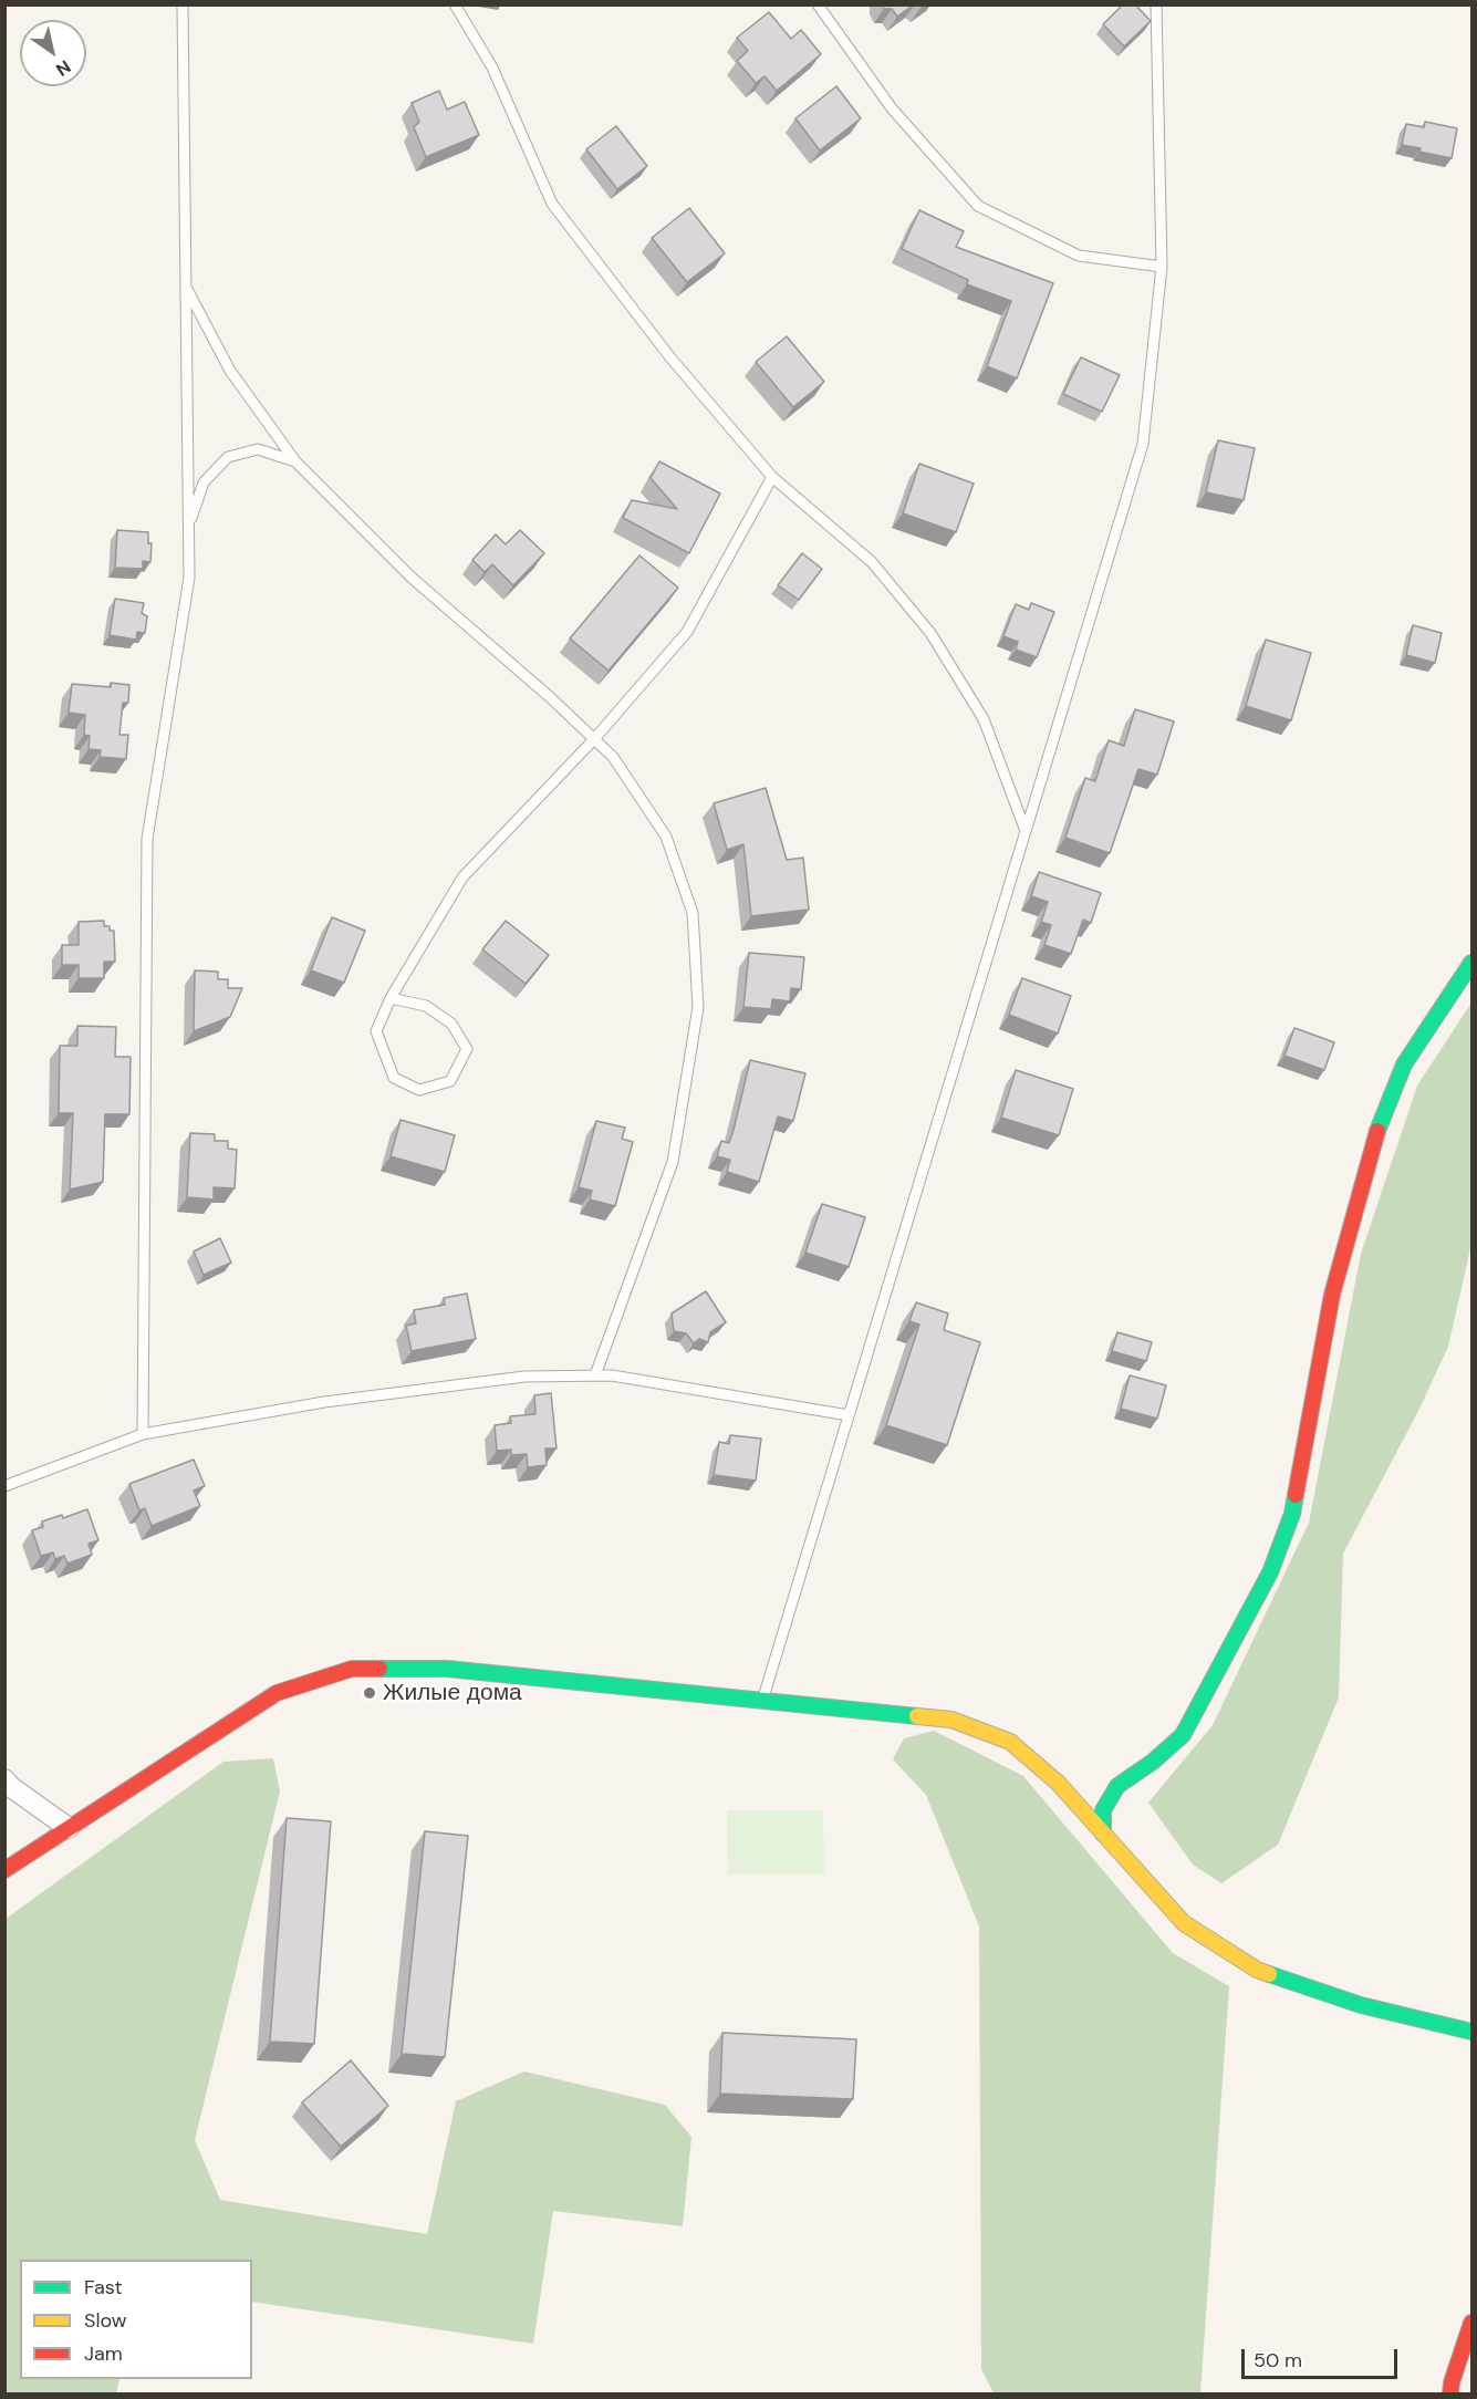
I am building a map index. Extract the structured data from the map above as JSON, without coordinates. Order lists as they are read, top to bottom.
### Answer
{
  "places": ["Жилые дома"],
  "legend": ["Fast", "Slow", "Jam"],
  "scale_bar": "50 m",
  "north": "bottom right"
}
